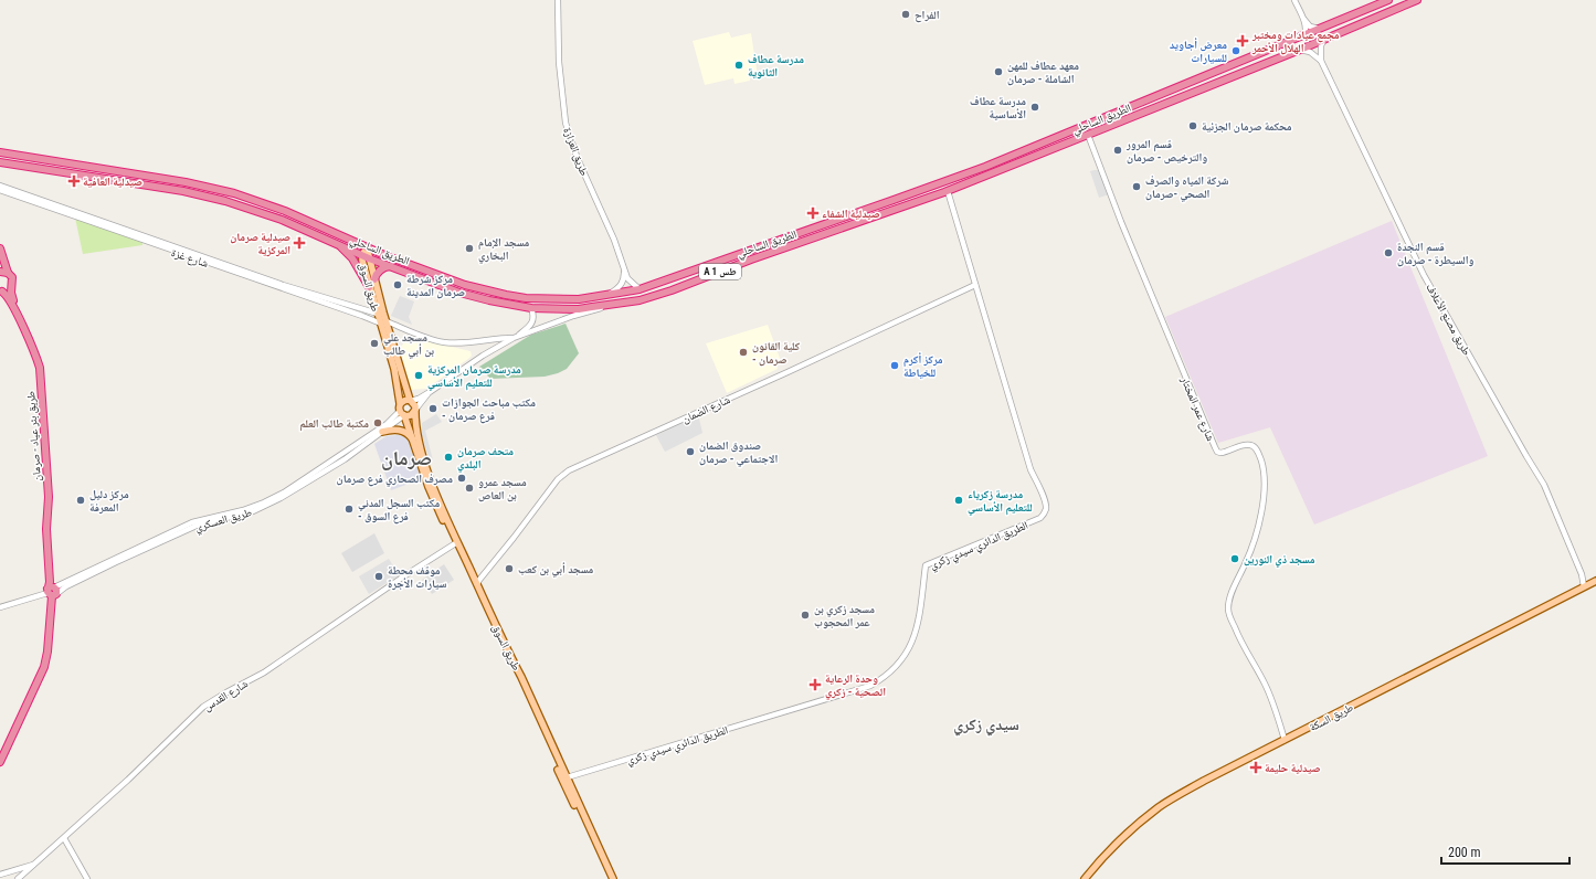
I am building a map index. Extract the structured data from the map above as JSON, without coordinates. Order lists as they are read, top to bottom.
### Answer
{
  "streets": {
    "highway": ["الطريق الساحلي", "A 1 طس", "طريق بئر عياد - صرمان"],
    "main road": ["طريق السوق", "طريق السكة"],
    "street": [
      "طريق العزازة",
      "شارع غزة",
      "طريق مصنع الأعلاف",
      "شارع الضمان",
      "شارع عمر المختار",
      "طريق العسكري",
      "الطريق الدائري سيدي زكري",
      "شارع القدس"
    ]
  },
  "crossings": [
    ["الطريق الساحلي", "طريق العزازة"],
    ["الطريق الساحلي", "طريق السوق"],
    ["الطريق الساحلي", "شارع عمر المختار"],
    ["الطريق الساحلي", "الطريق الدائري سيدي زكري"],
    ["شارع غزة", "طريق السوق"],
    ["طريق السوق", "شارع الضمان"],
    ["طريق السوق", "طريق العسكري"],
    ["طريق السوق", "الطريق الدائري سيدي زكري"],
    ["طريق السوق", "شارع القدس"],
    ["طريق مصنع الأعلاف", "طريق السكة"],
    ["شارع الضمان", "الطريق الدائري سيدي زكري"],
    ["شارع عمر المختار", "طريق السكة"],
    ["طريق بئر عياد - صرمان", "طريق العسكري"]
  ],
  "districts": ["صرمان", "سيدي زكري"],
  "places": {
    "other": [
      "الفراح",
      "معرض أجاويد للسيارات",
      "مدرسة عطاف الثانوية",
      "معهد عطاف للمهن الشاملة - صرمان",
      "مدرسة عطاف الأساسية",
      "محكمة صرمان الجزئية",
      "قسم المرور والترخيص - صرمان",
      "شركة المياه والصرف الصحي -صرمان",
      "مسجد الإمام البخاري",
      "قسم النجدة والسيطرة - صرمان",
      "مركز شرطة صرمان المدينة",
      "مسجد علي بن أبي طالب",
      "كلية القانون - صرمان",
      "مركز أكرم للخياطة",
      "مدرسة صرمان المركزية للتعليم الأساسي",
      "مكتب مباحث الجوازات - فرع صرمان",
      "مكتبة طالب العلم",
      "صندوق الضمان الاجتماعي - صرمان",
      "متحف صرمان البلدي",
      "مصرف الصحاري فرع صرمان",
      "مسجد عمرو بن العاص",
      "مركز دليل المعرفة",
      "مدرسة زكرياء للتعليم الأساسي",
      "مكتب السجل المدني - فرع السوق",
      "مسجد ذي النورين",
      "مسجد أبي بن كعب",
      "موقف محطة سيارات الأجرة",
      "مسجد زكري بن عمر المحجوب"
    ],
    "health": [
      "مجمع عيادات ومختبر الهلال الأحمر",
      "صيدلية العافية",
      "صيدلية الشفاء",
      "صيدلية صرمان المركزية",
      "وحدة الرعاية الصحية - زكري",
      "صيدلية حليمة"
    ]
  },
  "scale_bar": "200 m"
}
